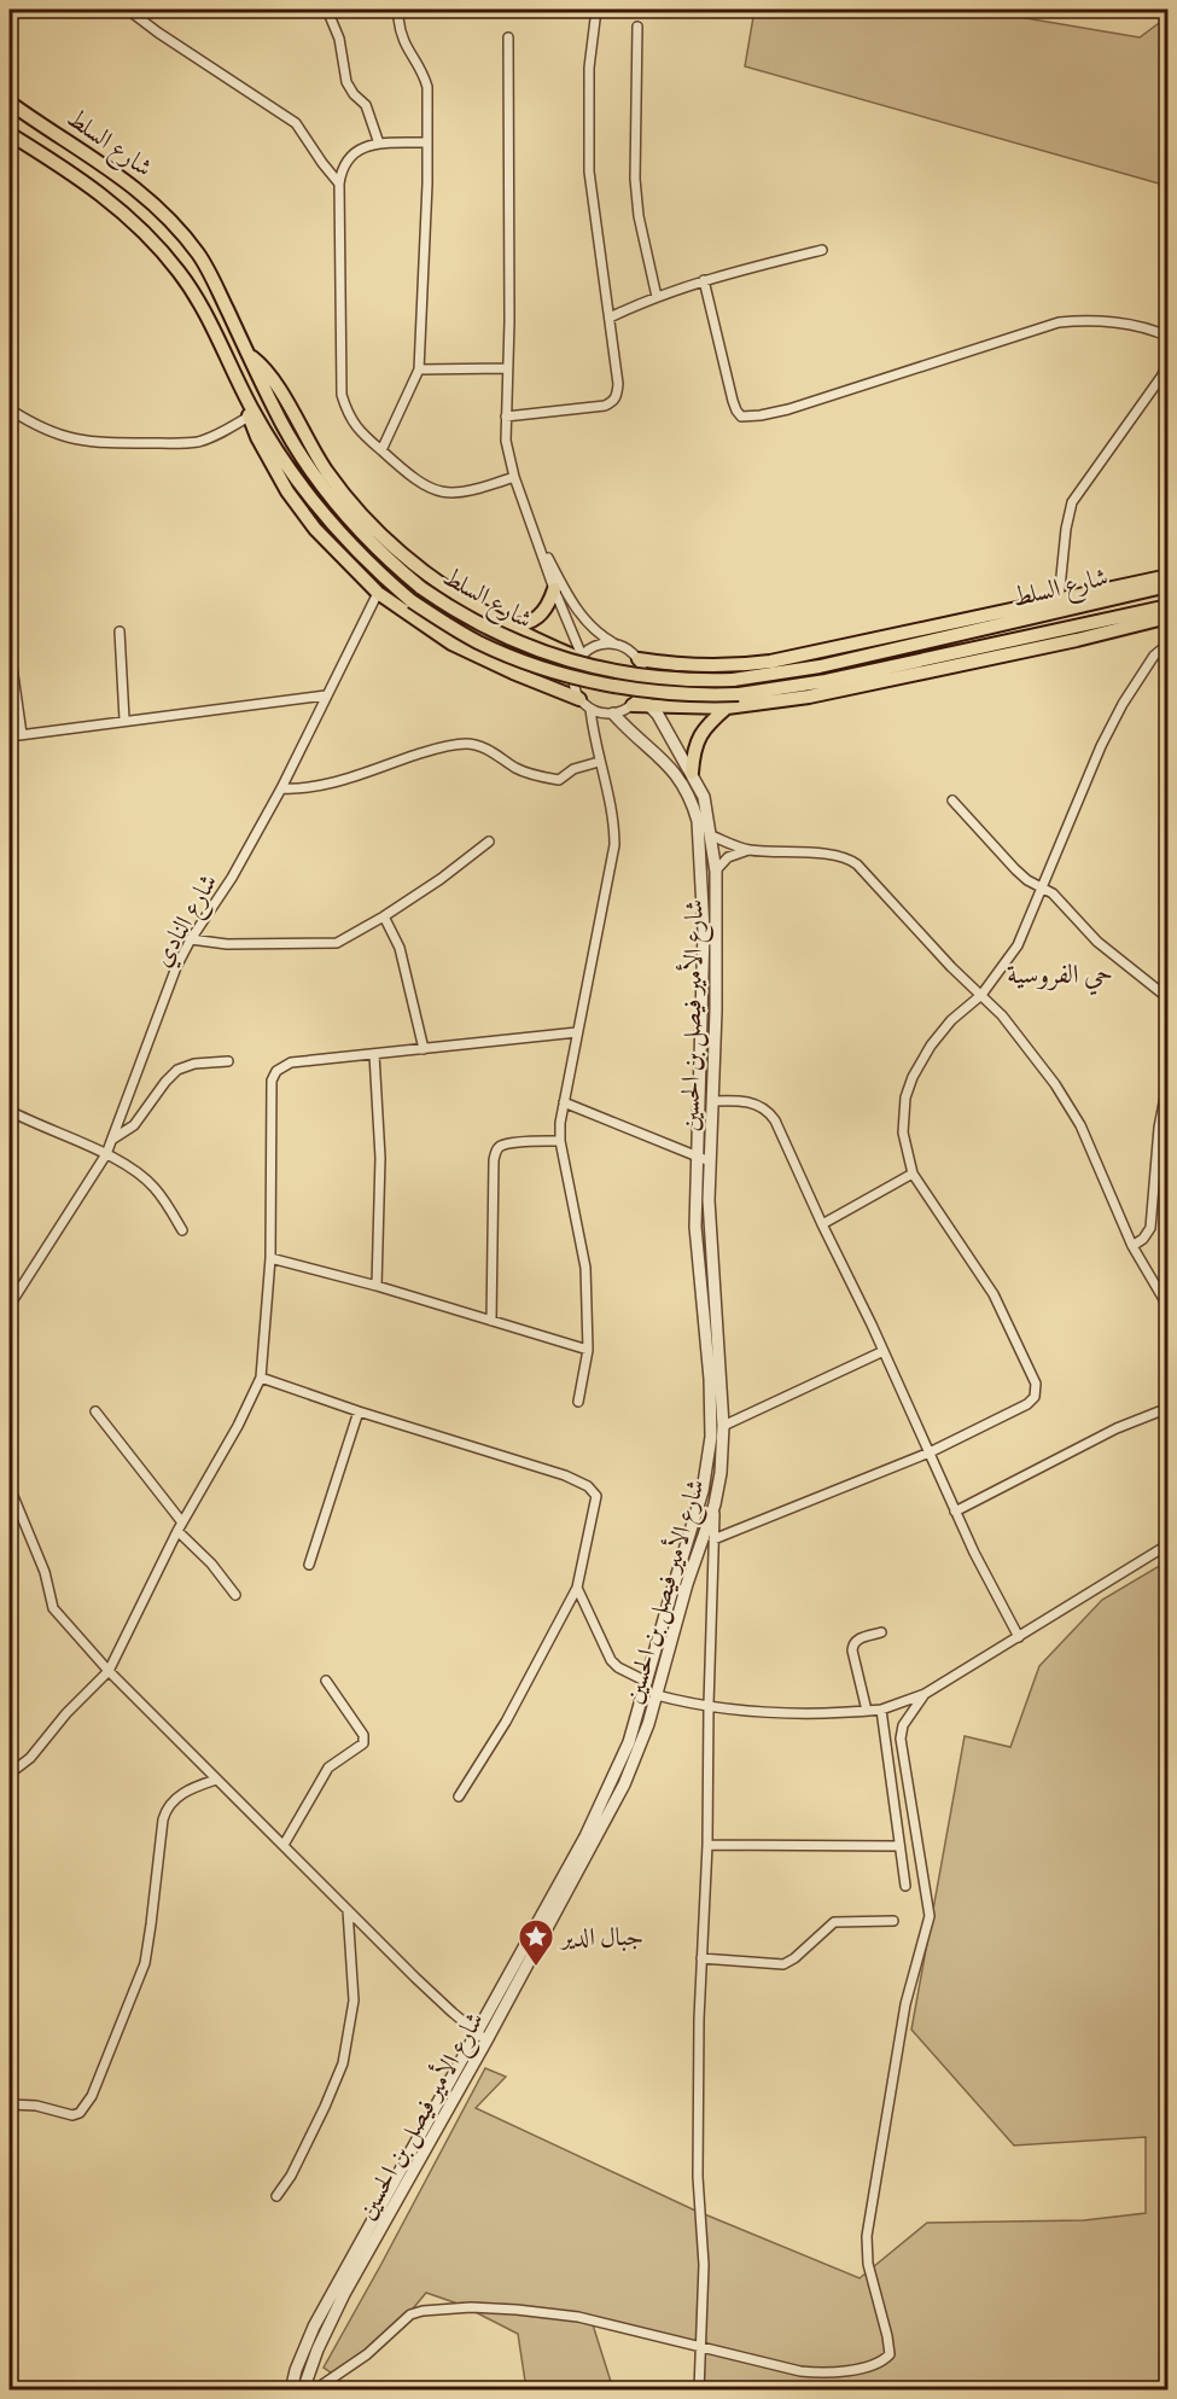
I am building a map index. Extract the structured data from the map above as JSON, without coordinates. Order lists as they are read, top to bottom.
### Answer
{
  "streets": {
    "main road": ["شارع السلط"],
    "street": ["شارع النادي", "شارع الأمير فيصل بن الحسين"]
  },
  "districts": ["حي الفروسية"],
  "places": {
    "place": ["جبال الدير"]
  }
}
